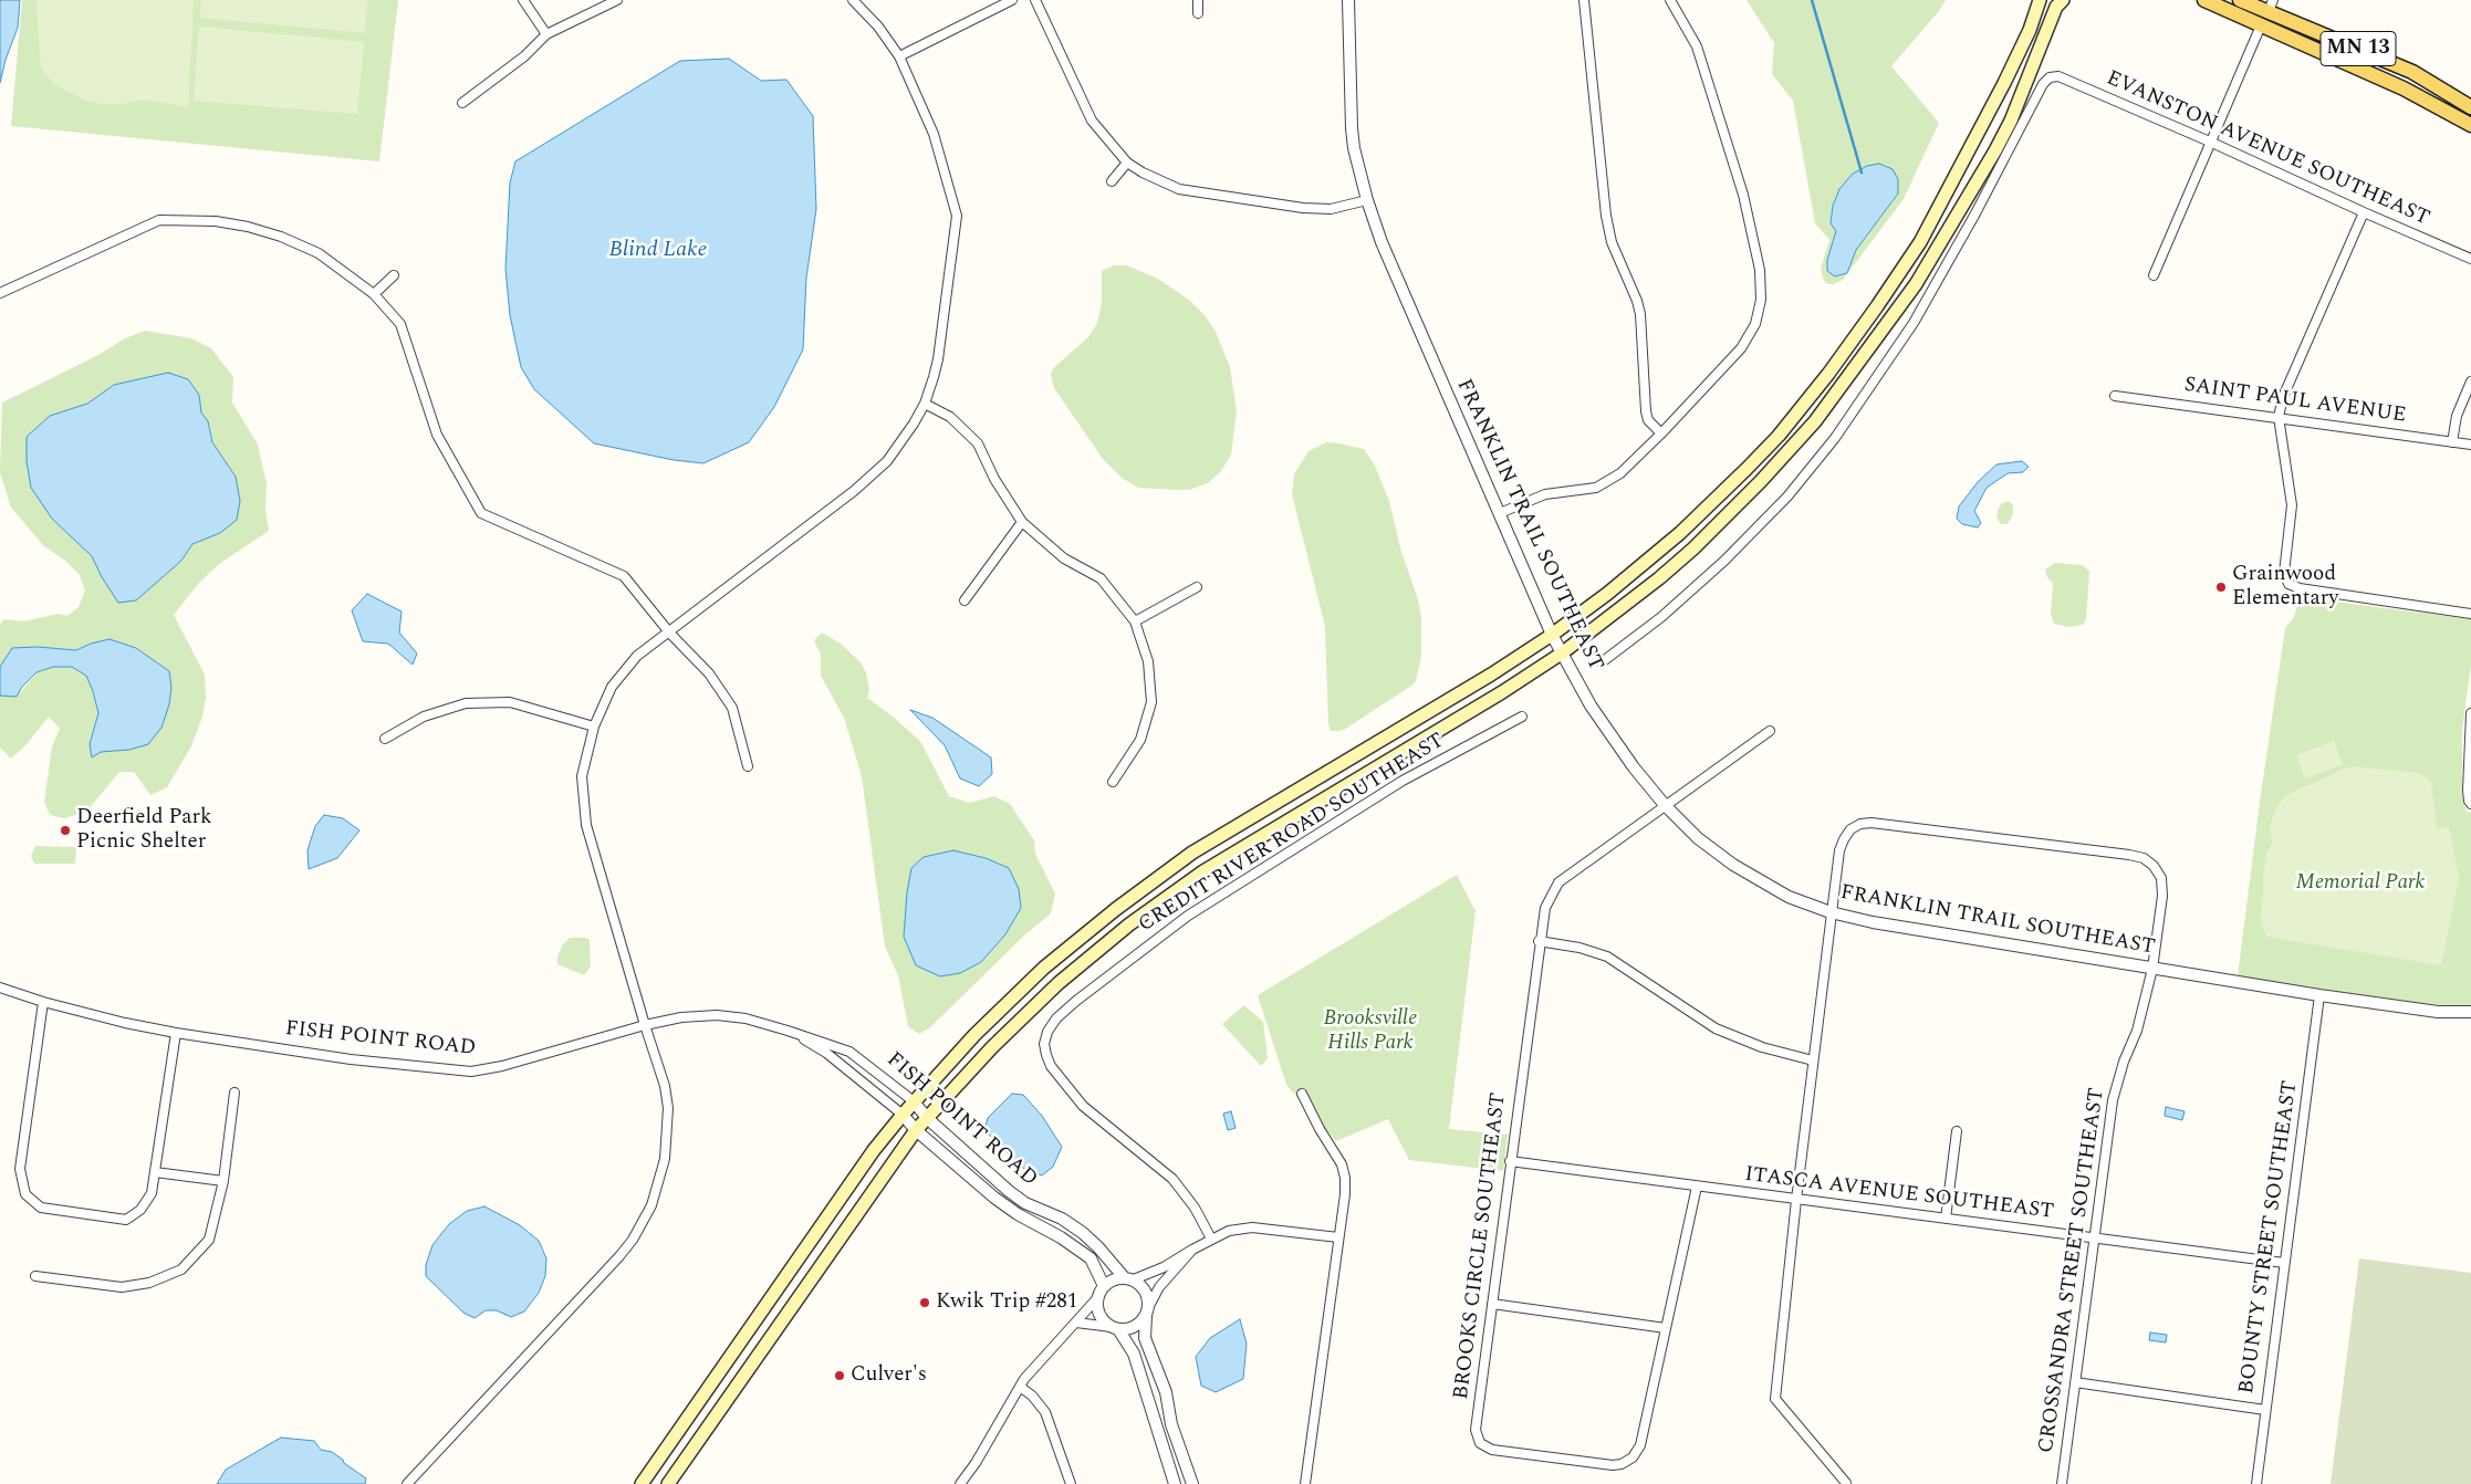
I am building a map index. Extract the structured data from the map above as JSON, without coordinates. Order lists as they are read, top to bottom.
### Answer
{
  "streets": {
    "main road": ["MN 13"],
    "street": [
      "EVANSTON AVENUE SOUTHEAST",
      "SAINT PAUL AVENUE",
      "FRANKLIN TRAIL SOUTHEAST",
      "CREDIT RIVER ROAD SOUTHEAST",
      "FISH POINT ROAD",
      "ITASCA AVENUE SOUTHEAST",
      "BOUNTY STREET SOUTHEAST",
      "BROOKS CIRCLE SOUTHEAST",
      "CROSSANDRA STREET SOUTHEAST"
    ]
  },
  "crossings": [
    ["FRANKLIN TRAIL SOUTHEAST", "BOUNTY STREET SOUTHEAST"],
    ["FRANKLIN TRAIL SOUTHEAST", "BROOKS CIRCLE SOUTHEAST"],
    ["FRANKLIN TRAIL SOUTHEAST", "CROSSANDRA STREET SOUTHEAST"],
    ["ITASCA AVENUE SOUTHEAST", "BOUNTY STREET SOUTHEAST"],
    ["ITASCA AVENUE SOUTHEAST", "BROOKS CIRCLE SOUTHEAST"],
    ["ITASCA AVENUE SOUTHEAST", "CROSSANDRA STREET SOUTHEAST"]
  ],
  "water": ["Blind Lake"],
  "parks": ["Memorial Park", "Brooksville Hills Park"],
  "places": [
    "Grainwood Elementary",
    "Deerfield Park Picnic Shelter",
    "Kwik Trip #281",
    "Culver's"
  ]
}
